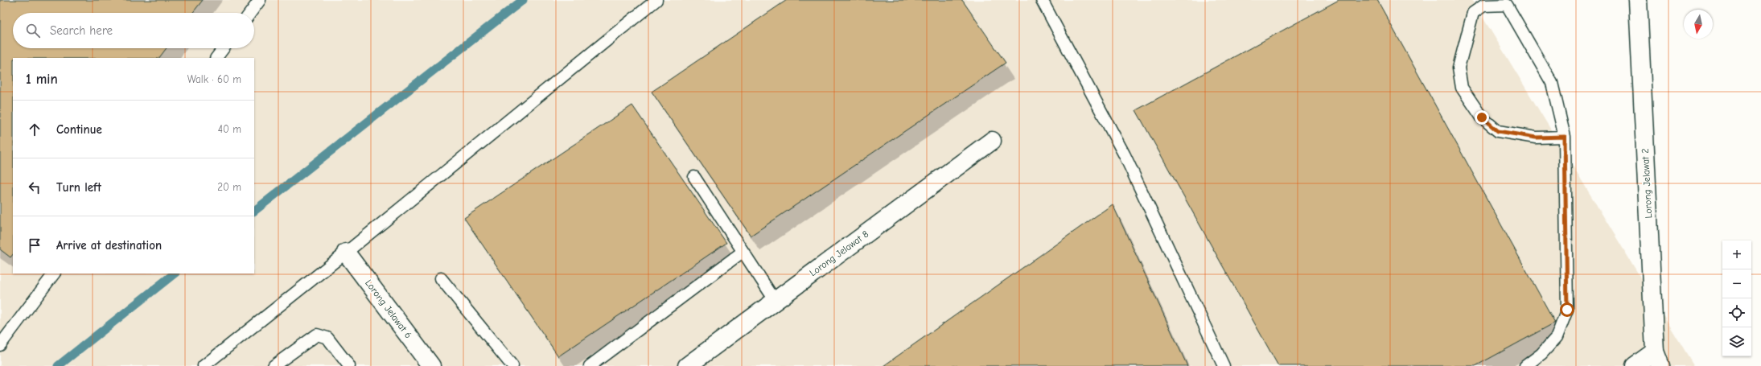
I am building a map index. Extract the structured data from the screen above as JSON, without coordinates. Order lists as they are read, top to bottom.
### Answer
{
  "streets": {
    "street": ["Lorong Jelawat 2", "Lorong Jelawat 8", "Lorong Jelawat 6"]
  },
  "north": "bottom",
  "page": {
    "search": "Search here",
    "heading": ["1 min", "Walk · 60 m"],
    "list": [
      ["Continue", "40 m"],
      ["Turn left", "20 m"],
      "Arrive at destination"
    ],
    "map_buttons": ["+", "−"]
  }
}
